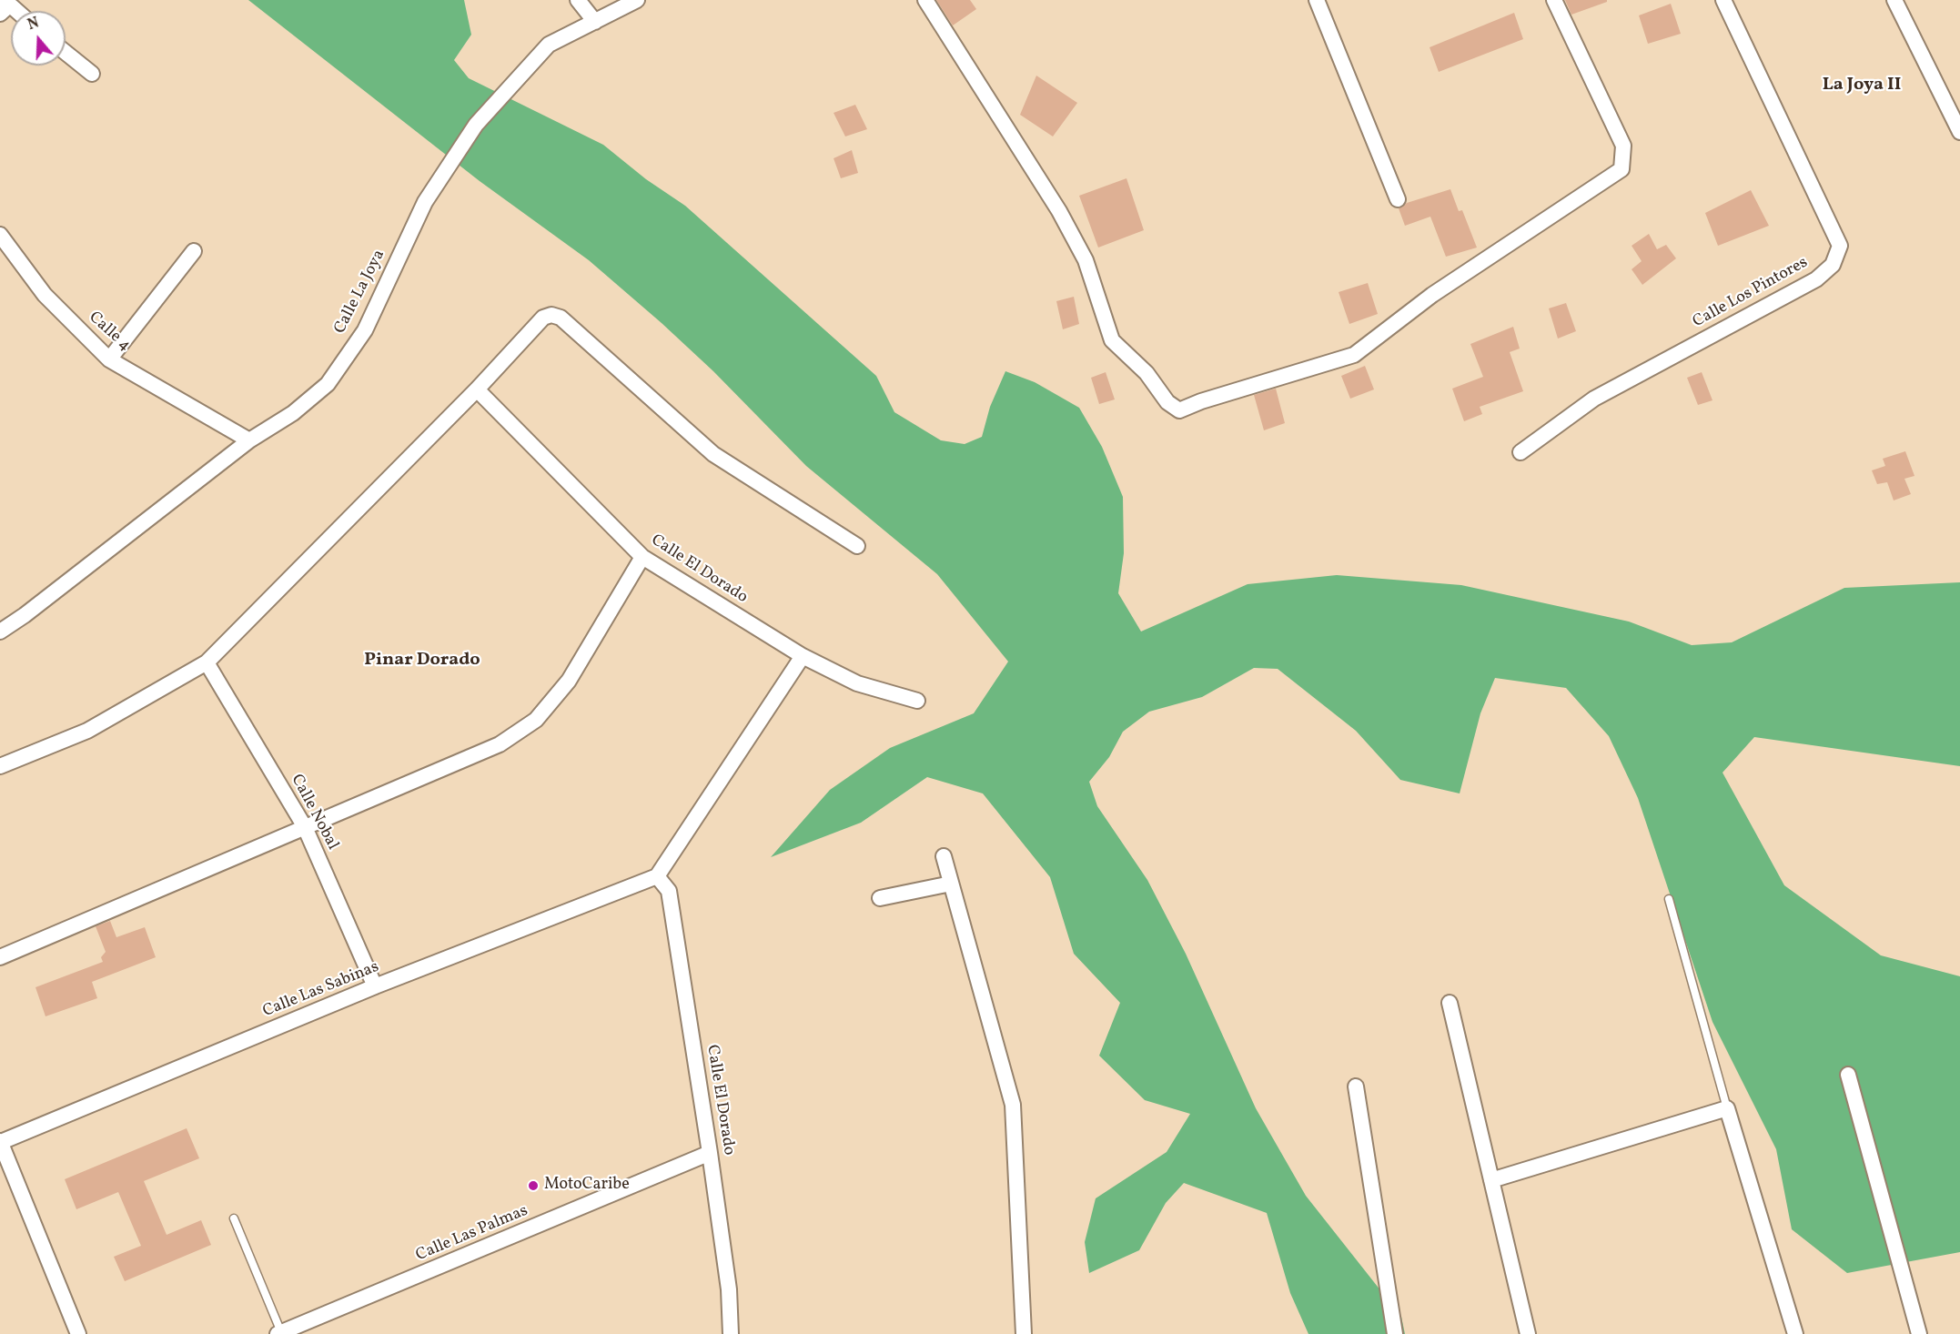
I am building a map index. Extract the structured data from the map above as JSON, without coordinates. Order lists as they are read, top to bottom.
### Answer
{
  "streets": {
    "street": [
      "Calle La Joya",
      "Calle Los Pintores",
      "Calle 4",
      "Calle El Dorado",
      "Calle Nobal",
      "Calle Las Sabinas",
      "Calle Las Palmas"
    ]
  },
  "crossings": [
    ["Calle La Joya", "Calle 4"],
    ["Calle El Dorado", "Calle Las Sabinas"],
    ["Calle El Dorado", "Calle Las Palmas"],
    ["Calle Nobal", "Calle Las Sabinas"]
  ],
  "districts": ["La Joya II", "Pinar Dorado"],
  "places": ["MotoCaribe"],
  "north": "top"
}
